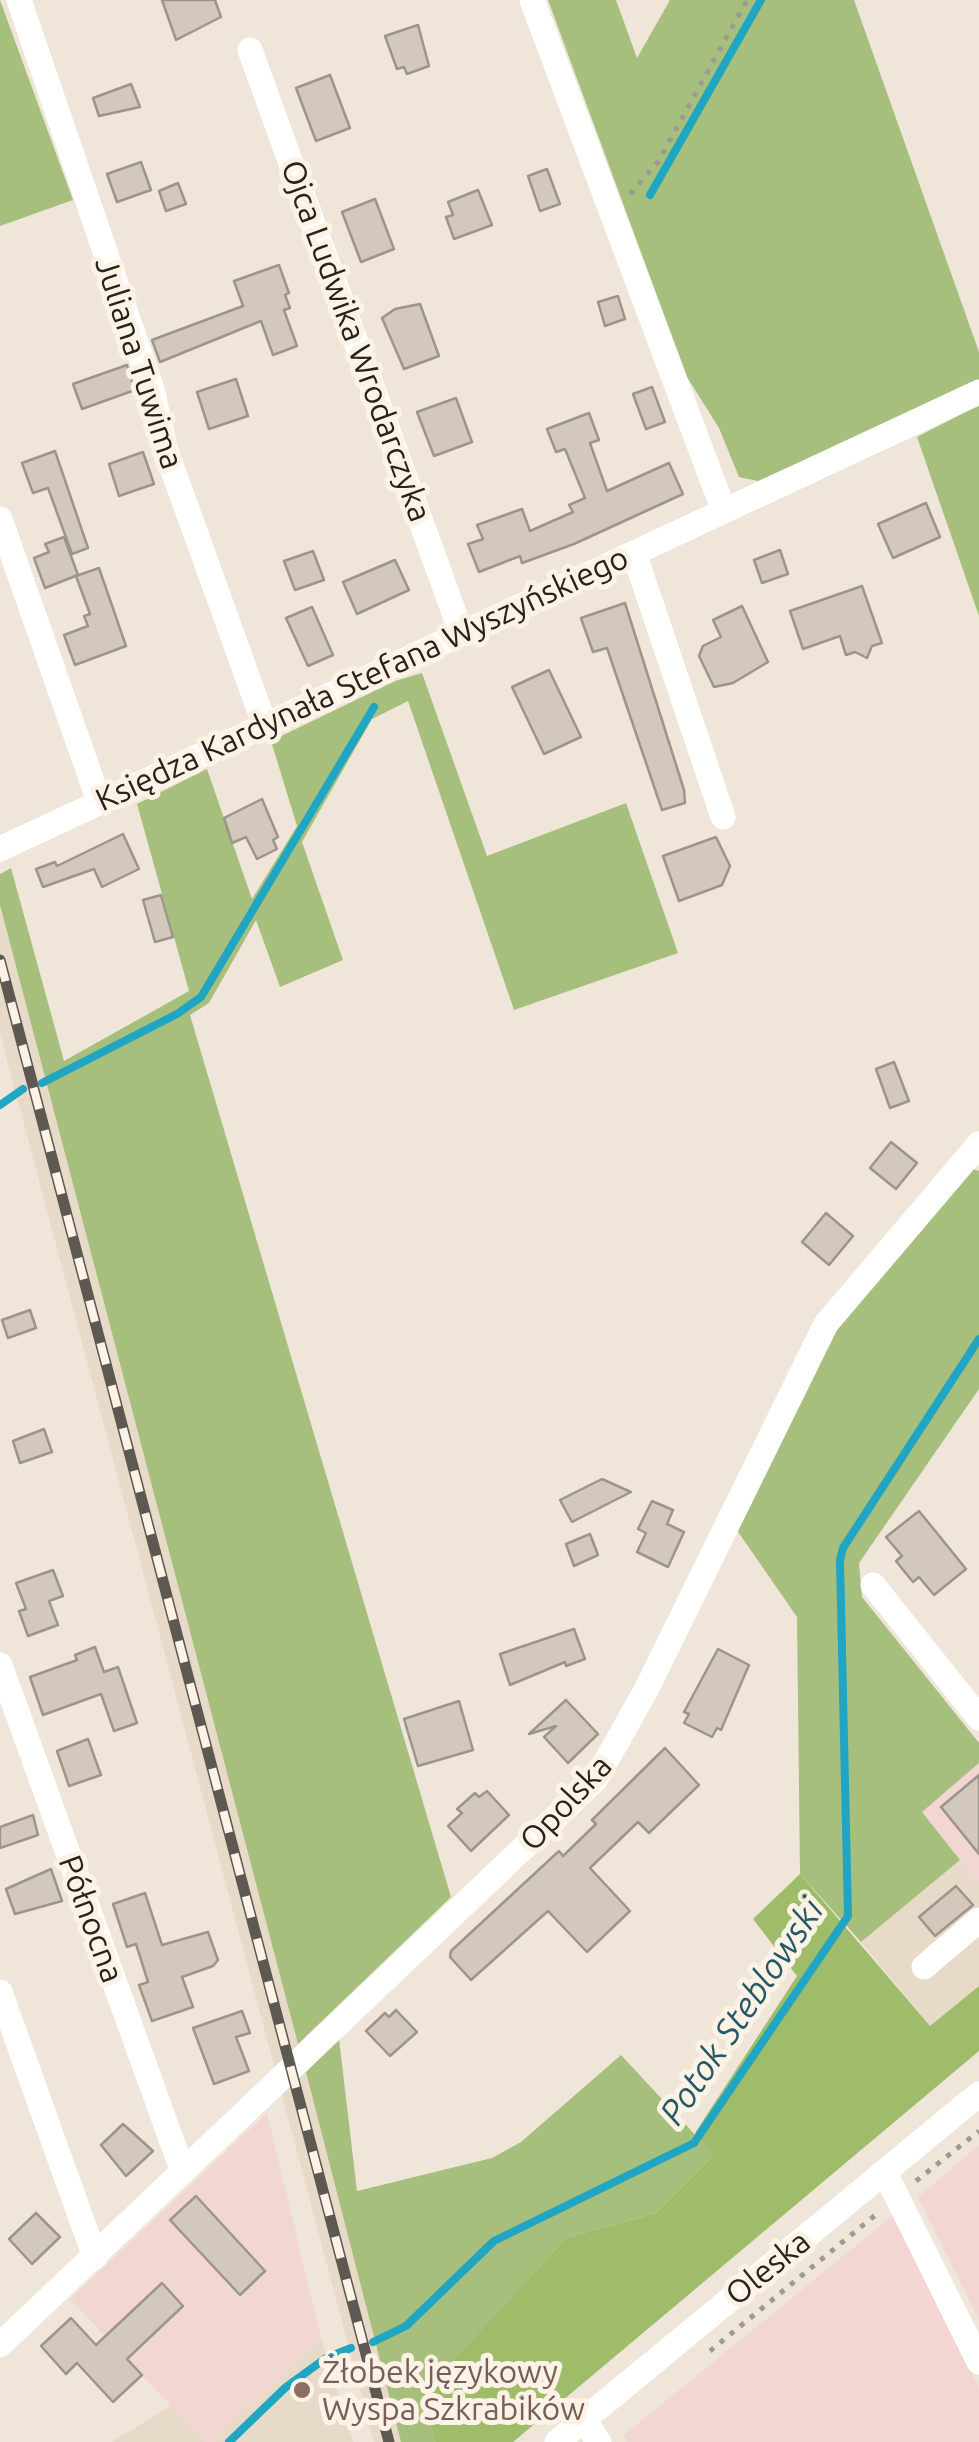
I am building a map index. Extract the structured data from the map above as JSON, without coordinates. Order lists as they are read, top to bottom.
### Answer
{
  "streets": {
    "street": [
      "Ojca Ludwika Wrodarczyka",
      "Juliana Tuwima",
      "Księdza Kardynała Stefana Wyszyńskiego",
      "Opolska",
      "Północna",
      "Oleska"
    ]
  },
  "crossings": [
    ["Ojca Ludwika Wrodarczyka", "Księdza Kardynała Stefana Wyszyńskiego"],
    ["Juliana Tuwima", "Księdza Kardynała Stefana Wyszyńskiego"],
    ["Opolska", "Północna"]
  ],
  "water": ["Potok Steblowski"],
  "places": ["Żłobek językowy Wyspa Szkrabików"]
}
